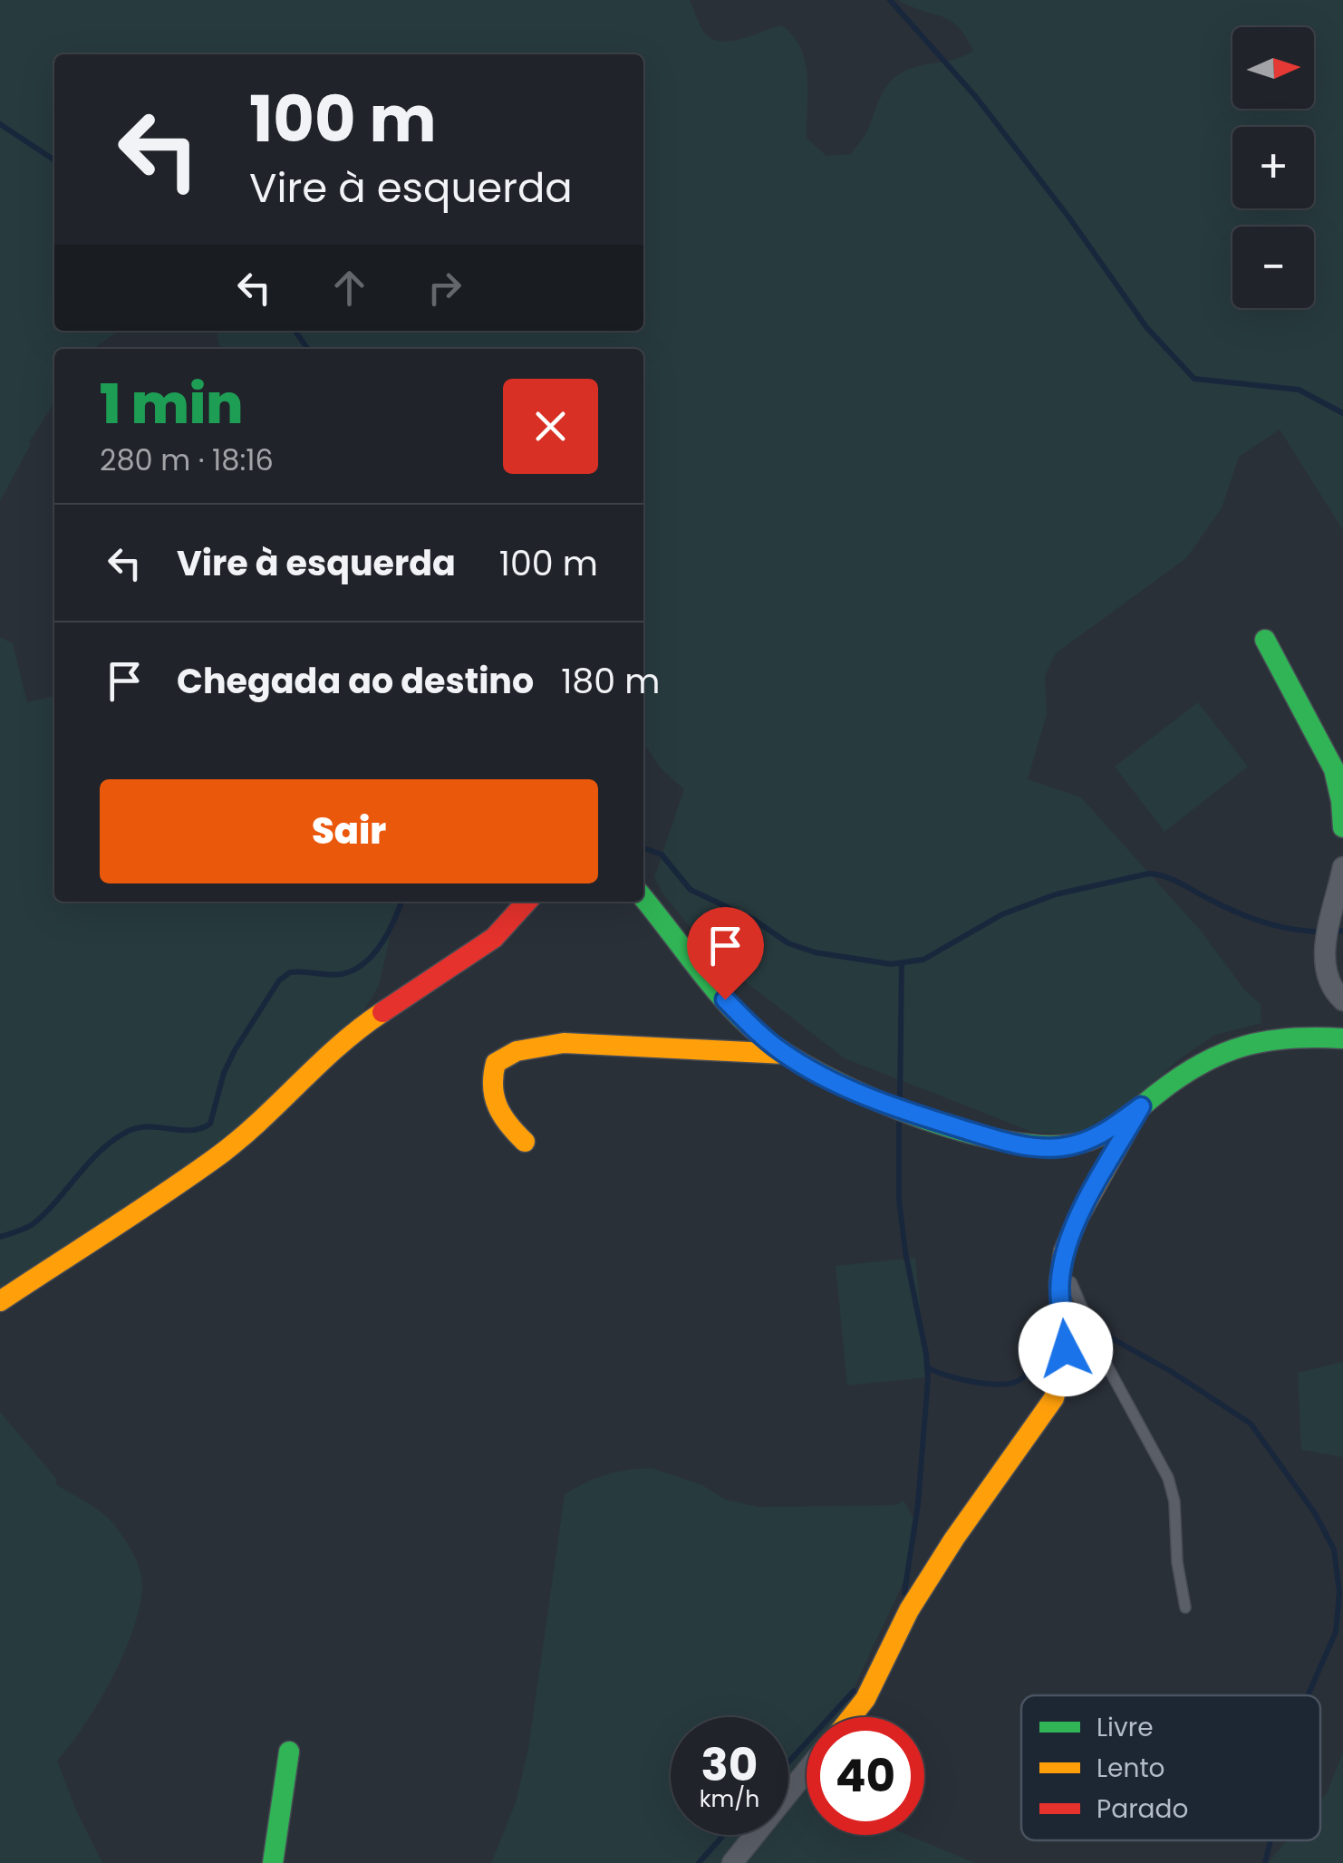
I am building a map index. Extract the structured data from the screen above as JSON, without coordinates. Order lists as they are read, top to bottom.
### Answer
{
  "legend": ["Livre", "Lento", "Parado"],
  "north": "right",
  "page": {
    "map_buttons": ["+", "−"],
    "turn": ["100 m", "Vire à esquerda"],
    "heading": ["1 min", "280 m · 18:16"],
    "list": [
      {
        "name": "Vire à esquerda",
        "value": "100 m"
      },
      {
        "name": "Chegada ao destino",
        "value": "180 m"
      }
    ],
    "buttons": "Sair",
    "speed": "30 km/h",
    "limit": "40"
  }
}
